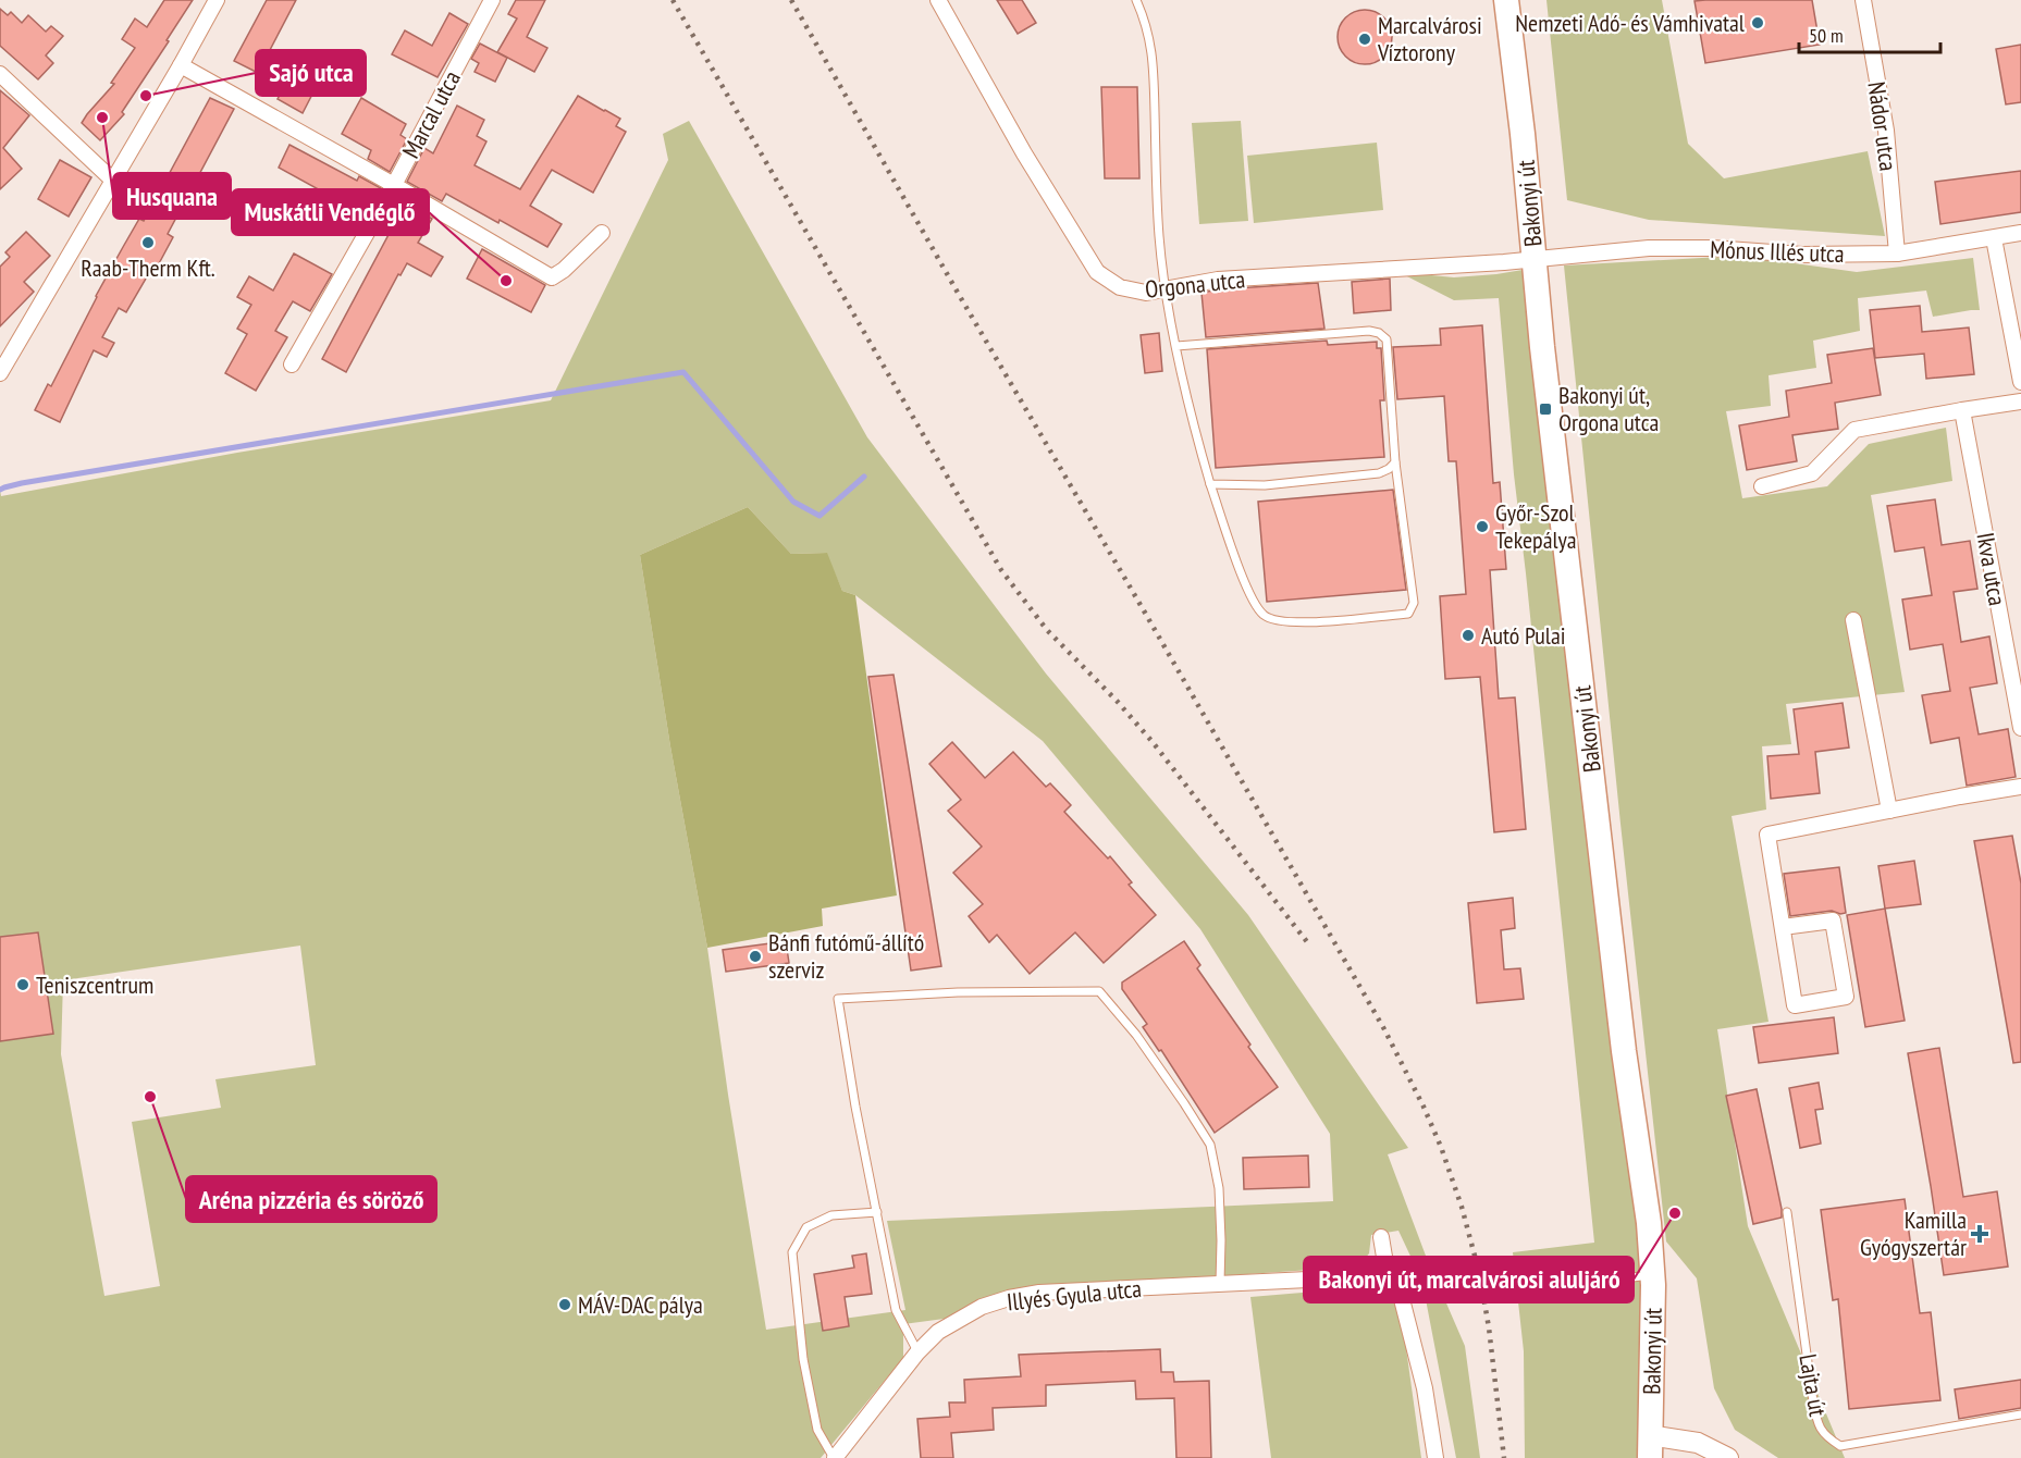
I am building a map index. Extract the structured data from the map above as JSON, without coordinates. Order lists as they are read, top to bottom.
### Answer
{
  "streets": {
    "main road": ["Bakonyi út"],
    "street": [
      "Marcal utca",
      "Nádor utca",
      "Mónus Illés utca",
      "Orgona utca",
      "Ikva utca",
      "Illyés Gyula utca"
    ],
    "lane": ["Lajta út"]
  },
  "crossings": [
    ["Nádor utca", "Mónus Illés utca"],
    ["Bakonyi út", "Mónus Illés utca"],
    ["Bakonyi út", "Orgona utca"],
    ["Mónus Illés utca", "Orgona utca"]
  ],
  "places": {
    "other": [
      "Nemzeti Adó- és Vámhivatal",
      "Marcalvárosi Víztorony",
      "Sajó utca",
      "Husquana",
      "Raab-Therm Kft.",
      "Muskátli Vendéglő",
      "Győr-Szol Tekepálya",
      "Autó Pulai",
      "Bánfi futómű-állító szerviz",
      "Teniszcentrum",
      "Aréna pizzéria és söröző",
      "Bakonyi út, marcalvárosi aluljáró",
      "MÁV-DAC pálya"
    ],
    "transit": ["Bakonyi út, Orgona utca"],
    "health": ["Kamilla Gyógyszertár"]
  },
  "scale_bar": "50 m"
}
